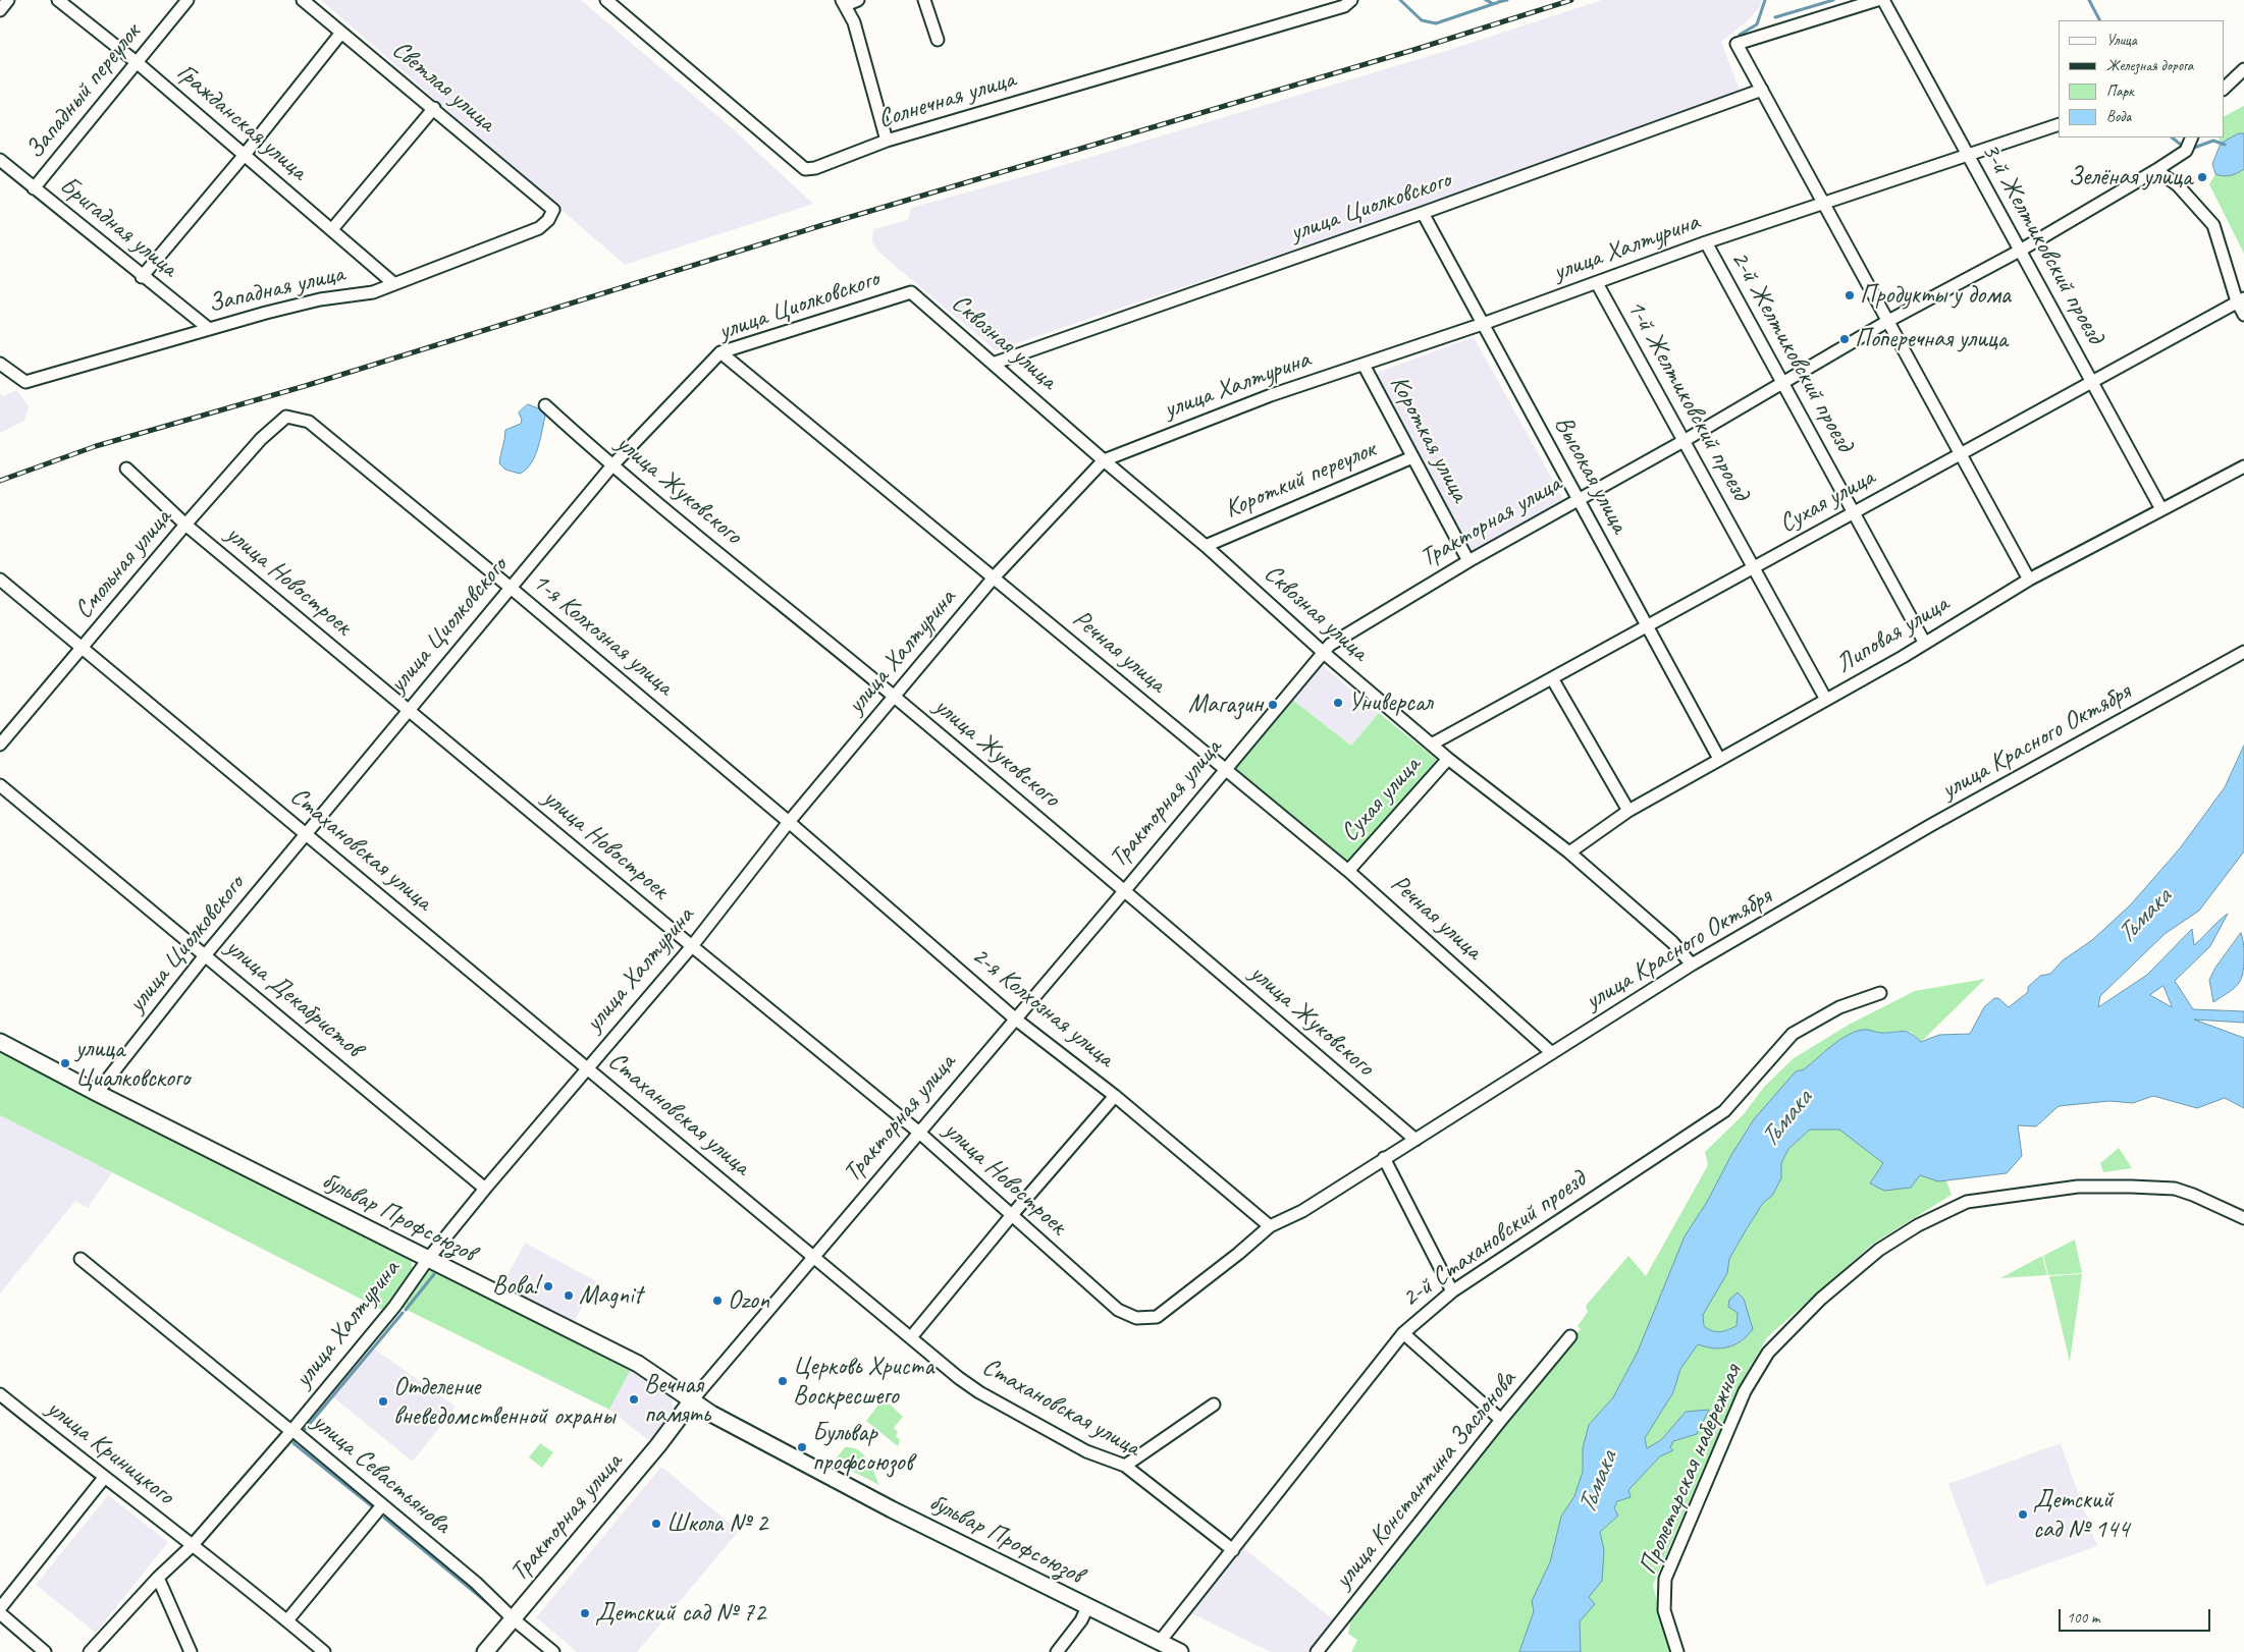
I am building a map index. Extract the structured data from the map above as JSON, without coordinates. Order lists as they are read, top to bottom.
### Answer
{
  "streets": {
    "main road": ["Тракторная улица", "бульвар Профсоюзов"],
    "street": [
      "Светлая улица",
      "Западный переулок",
      "Солнечная улица",
      "Гражданская улица",
      "улица Циолковского",
      "Бригадная улица",
      "3-й Желтиковский проезд",
      "улица Халтурина",
      "Западная улица",
      "Сквозная улица",
      "2-й Желтиковский проезд",
      "1-й Желтиковский проезд",
      "Короткая улица",
      "Высокая улица",
      "Короткий переулок",
      "улица Жуковского",
      "Сухая улица",
      "Смольная улица",
      "улица Новостроек",
      "1-я Колхозная улица",
      "Липовая улица",
      "Речная улица",
      "улица Красного Октября",
      "Стахановская улица",
      "улица Декабристов",
      "2-я Колхозная улица",
      "2-й Стахановский проезд",
      "улица Криницкого",
      "Пролетарская набережная",
      "улица Севастьянова",
      "улица Константина Заслонова"
    ]
  },
  "crossings": [
    ["Светлая улица", "Западная улица"],
    ["Западный переулок", "Гражданская улица"],
    ["Западный переулок", "Бригадная улица"],
    ["Гражданская улица", "Западная улица"],
    ["улица Циолковского", "Сквозная улица"],
    ["улица Циолковского", "Высокая улица"],
    ["улица Циолковского", "улица Жуковского"],
    ["улица Циолковского", "улица Новостроек"],
    ["улица Циолковского", "1-я Колхозная улица"],
    ["улица Циолковского", "Речная улица"],
    ["улица Циолковского", "Стахановская улица"],
    ["улица Циолковского", "улица Декабристов"],
    ["улица Циолковского", "бульвар Профсоюзов"],
    ["Бригадная улица", "Западная улица"],
    ["3-й Желтиковский проезд", "улица Халтурина"],
    ["3-й Желтиковский проезд", "Сухая улица"],
    ["3-й Желтиковский проезд", "Тракторная улица"],
    ["3-й Желтиковский проезд", "Липовая улица"],
    ["улица Халтурина", "Сквозная улица"],
    ["улица Халтурина", "2-й Желтиковский проезд"],
    ["улица Халтурина", "1-й Желтиковский проезд"],
    ["улица Халтурина", "Короткая улица"],
    ["улица Халтурина", "Высокая улица"],
    ["улица Халтурина", "улица Жуковского"],
    ["улица Халтурина", "улица Новостроек"],
    ["улица Халтурина", "1-я Колхозная улица"],
    ["улица Халтурина", "Речная улица"],
    ["улица Халтурина", "Стахановская улица"],
    ["улица Халтурина", "улица Декабристов"],
    ["улица Халтурина", "2-я Колхозная улица"],
    ["улица Халтурина", "бульвар Профсоюзов"],
    ["улица Халтурина", "улица Криницкого"],
    ["улица Халтурина", "улица Севастьянова"],
    ["Сквозная улица", "Короткий переулок"],
    ["Сквозная улица", "Сухая улица"],
    ["Сквозная улица", "Тракторная улица"],
    ["Сквозная улица", "Липовая улица"],
    ["Сквозная улица", "улица Красного Октября"],
    ["2-й Желтиковский проезд", "Сухая улица"],
    ["2-й Желтиковский проезд", "Тракторная улица"],
    ["2-й Желтиковский проезд", "Липовая улица"],
    ["1-й Желтиковский проезд", "Сухая улица"],
    ["1-й Желтиковский проезд", "Тракторная улица"],
    ["1-й Желтиковский проезд", "Липовая улица"],
    ["Короткая улица", "Короткий переулок"],
    ["Короткая улица", "Тракторная улица"],
    ["Высокая улица", "Сухая улица"],
    ["Высокая улица", "Тракторная улица"],
    ["Высокая улица", "Липовая улица"],
    ["улица Жуковского", "Тракторная улица"],
    ["улица Жуковского", "улица Красного Октября"],
    ["Сухая улица", "Речная улица"],
    ["Тракторная улица", "улица Новостроек"],
    ["Тракторная улица", "Речная улица"],
    ["Тракторная улица", "Стахановская улица"],
    ["Тракторная улица", "2-я Колхозная улица"],
    ["Тракторная улица", "бульвар Профсоюзов"],
    ["Тракторная улица", "улица Севастьянова"],
    ["Смольная улица", "улица Новостроек"],
    ["Смольная улица", "1-я Колхозная улица"],
    ["Смольная улица", "Стахановская улица"],
    ["улица Новостроек", "улица Красного Октября"],
    ["1-я Колхозная улица", "2-я Колхозная улица"],
    ["Речная улица", "улица Красного Октября"],
    ["улица Красного Октября", "2-я Колхозная улица"],
    ["Стахановская улица", "2-й Стахановский проезд"],
    ["бульвар Профсоюзов", "2-й Стахановский проезд"]
  ],
  "water": ["Тьмака"],
  "places": [
    "Зелёная улица",
    "Продукты у дома",
    "Поперечная улица",
    "Универсал",
    "Магазин",
    "улица Циалковского",
    "Вова!",
    "Magnit",
    "Ozon",
    "Церковь Христа Воскресшего",
    "Вечная память",
    "Отделение вневедомственной охраны",
    "Бульвар профсоюзов",
    "Детский сад № 144",
    "Школа № 2",
    "Детский сад № 72"
  ],
  "legend": [
    "Улица",
    "Железная дорога",
    "Парк",
    "Вода"
  ],
  "scale_bar": "100 m"
}
